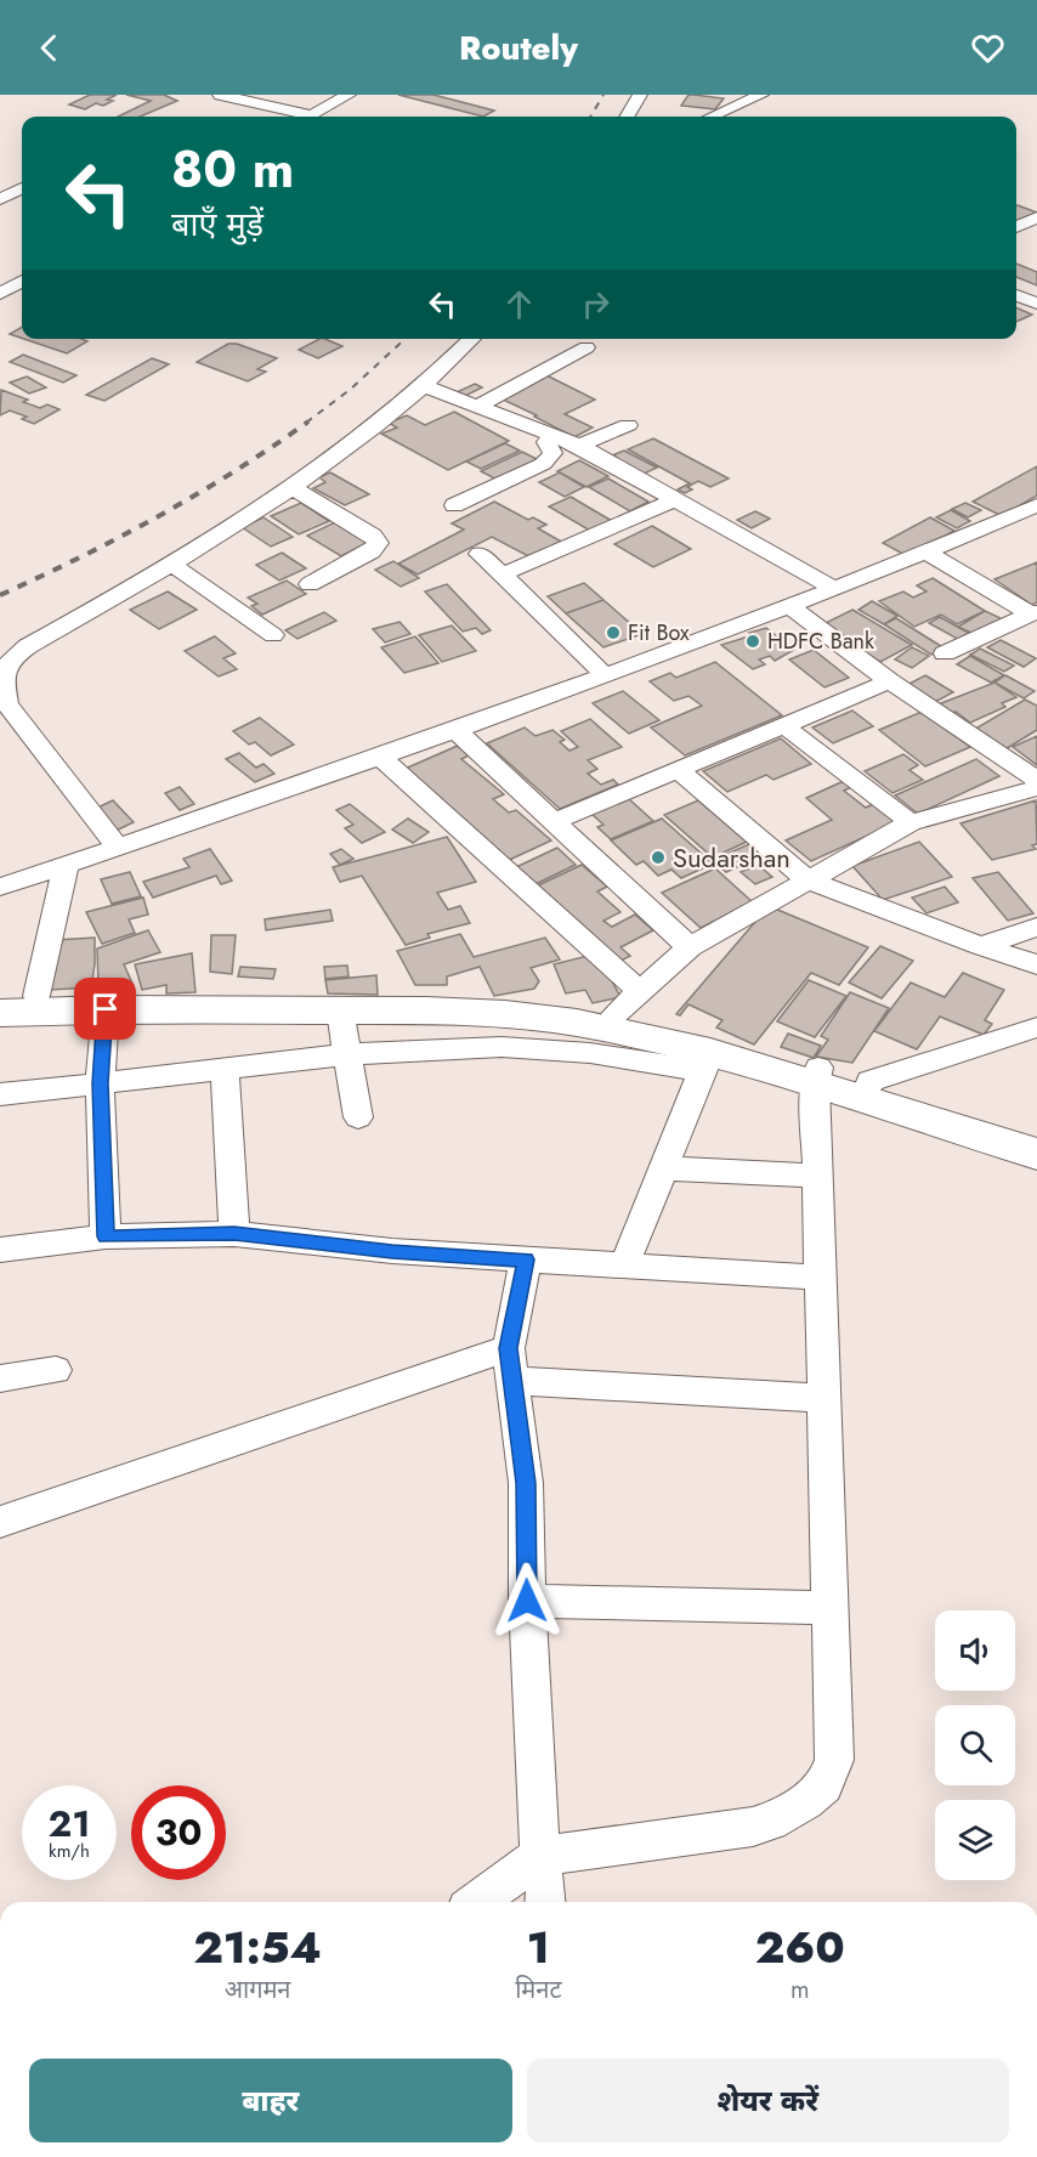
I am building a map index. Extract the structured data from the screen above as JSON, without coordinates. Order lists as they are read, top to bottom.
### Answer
{
  "places": ["Fit Box", "HDFC Bank", "Sudarshan"],
  "page": {
    "header": "Routely",
    "turn": ["80 m", "बाएँ मुड़ें"],
    "speed": "21 km/h",
    "limit": "30",
    "eta": [
      "21:54",
      "आगमन",
      "1",
      "मिनट",
      "260",
      "m"
    ],
    "buttons": ["बाहर", "शेयर करें"]
  }
}
